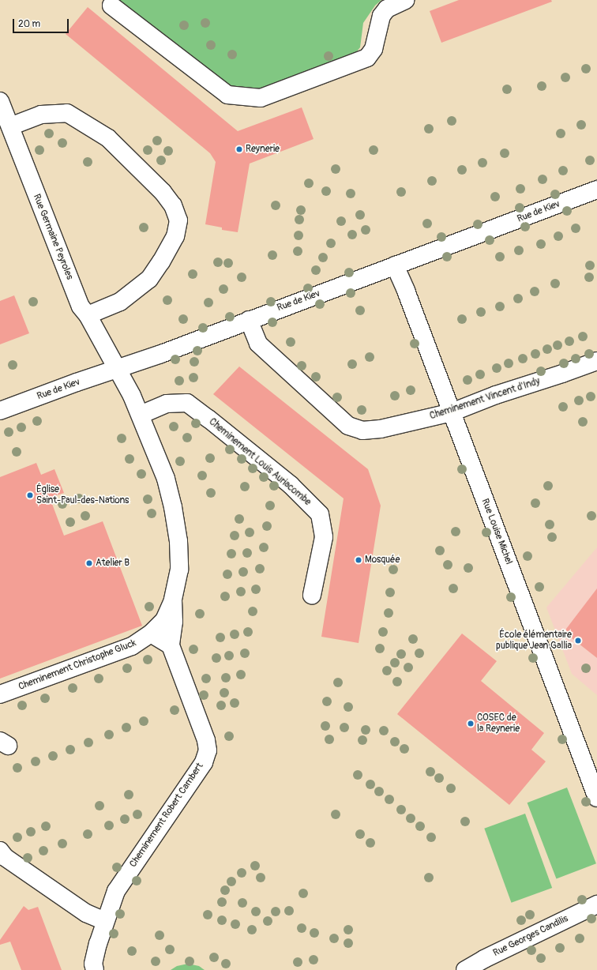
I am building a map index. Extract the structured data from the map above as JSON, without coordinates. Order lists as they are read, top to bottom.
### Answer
{
  "streets": {
    "street": [
      "Rue de Kiev",
      "Rue Germaine Peyroles",
      "Cheminement Vincent d'Indy",
      "Cheminement Louis Auriacombe",
      "Rue Louise Michel",
      "Cheminement Christophe Gluck",
      "Cheminement Robert Cambert",
      "Rue Georges Candilis"
    ]
  },
  "crossings": [
    ["Rue de Kiev", "Rue Germaine Peyroles"],
    ["Rue de Kiev", "Cheminement Vincent d'Indy"],
    ["Rue de Kiev", "Rue Louise Michel"],
    ["Rue de Kiev", "Cheminement Christophe Gluck"],
    ["Rue Germaine Peyroles", "Cheminement Christophe Gluck"],
    ["Cheminement Vincent d'Indy", "Rue Louise Michel"],
    ["Cheminement Louis Auriacombe", "Cheminement Christophe Gluck"],
    ["Cheminement Christophe Gluck", "Cheminement Robert Cambert"]
  ],
  "places": [
    "Reynerie",
    "Église Saint-Paul-des-Nations",
    "Mosquée",
    "Atelier B",
    "École élémentaire publique Jean Gallia",
    "COSEC de la Reynerie"
  ],
  "scale_bar": "20 m"
}
